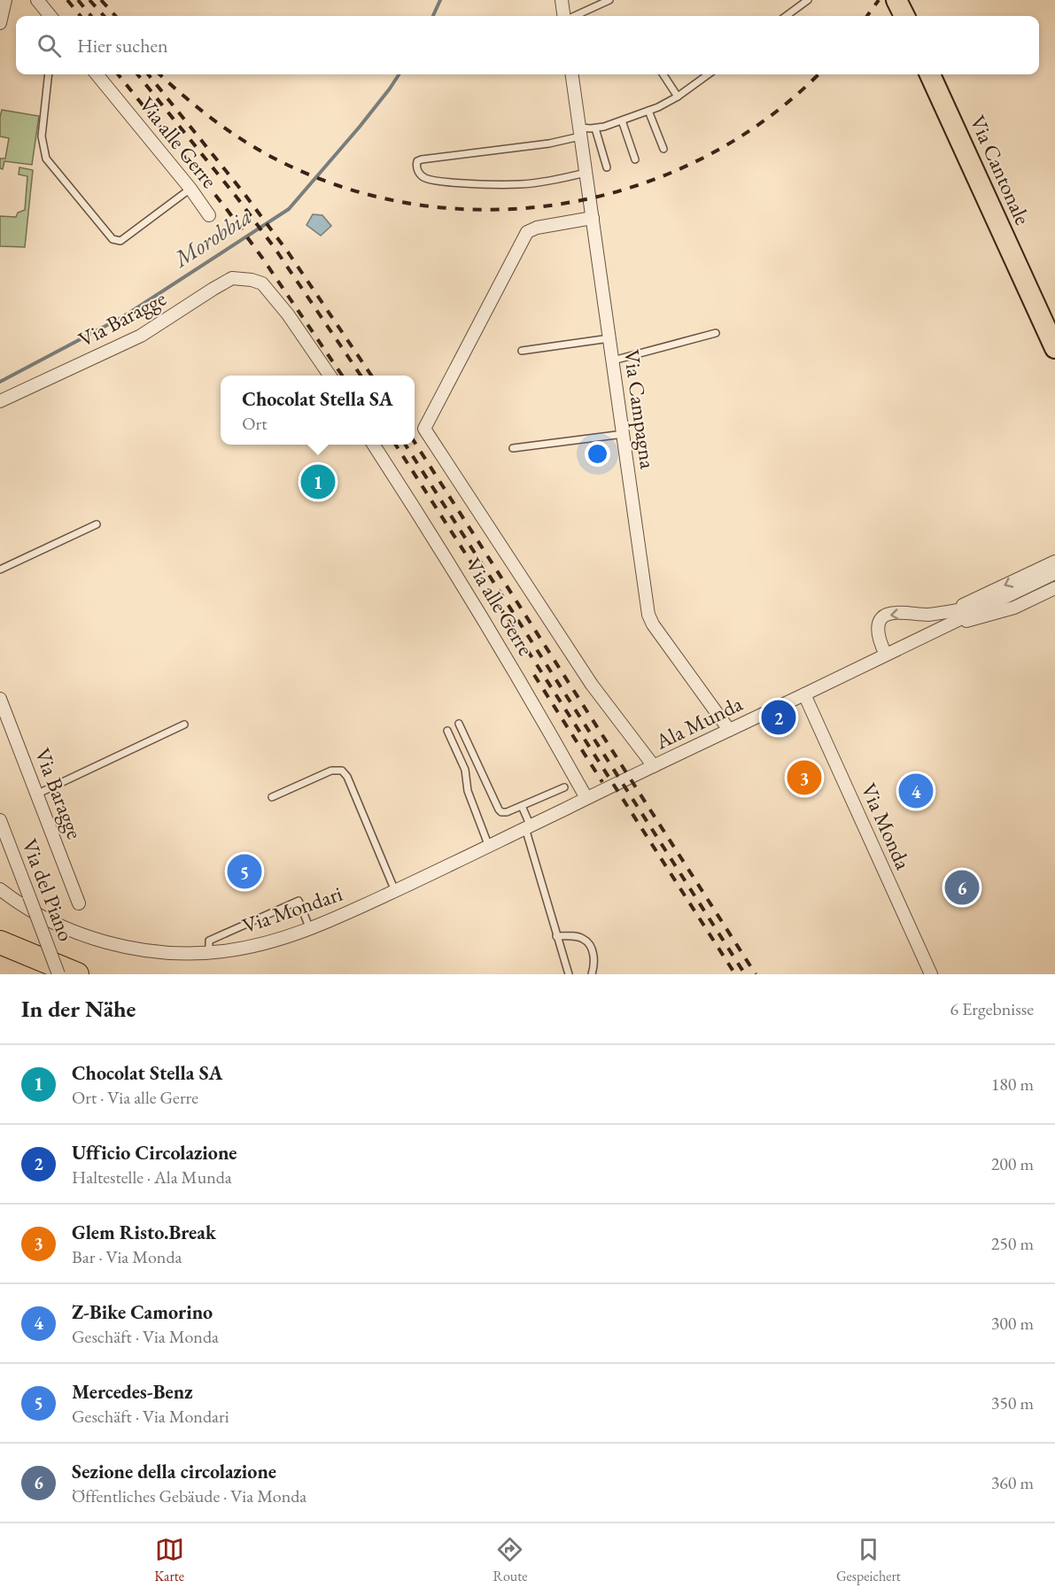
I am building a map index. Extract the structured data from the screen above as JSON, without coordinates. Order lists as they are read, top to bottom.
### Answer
{
  "streets": {
    "main road": ["Via Cantonale"],
    "street": [
      "Via alle Gerre",
      "Via Baragge",
      "Via Campagna",
      "Ala Munda",
      "Via Monda",
      "Via del Piano",
      "Via Mondari"
    ]
  },
  "crossings": [
    ["Via alle Gerre", "Ala Munda"],
    ["Via alle Gerre", "Via Mondari"],
    ["Via Campagna", "Ala Munda"],
    ["Ala Munda", "Via Monda"],
    ["Ala Munda", "Via Mondari"]
  ],
  "water": ["Morobbia"],
  "page": {
    "search": "Hier suchen",
    "popup": ["Chocolat Stella SA", "Ort"],
    "pins": [
      "1",
      "2",
      "3",
      "4",
      "5",
      "6"
    ],
    "heading": ["In der Nähe", "6 Ergebnisse"],
    "list": [
      {
        "mark": "1",
        "name": "Chocolat Stella SA",
        "note": "Ort · Via alle Gerre",
        "value": "180 m"
      },
      {
        "mark": "2",
        "name": "Ufficio Circolazione",
        "note": "Haltestelle · Ala Munda",
        "value": "200 m"
      },
      {
        "mark": "3",
        "name": "Glem Risto.Break",
        "note": "Bar · Via Monda",
        "value": "250 m"
      },
      {
        "mark": "4",
        "name": "Z-Bike Camorino",
        "note": "Geschäft · Via Monda",
        "value": "300 m"
      },
      {
        "mark": "5",
        "name": "Mercedes-Benz",
        "note": "Geschäft · Via Mondari",
        "value": "350 m"
      },
      {
        "mark": "6",
        "name": "Sezione della circolazione",
        "note": "Öffentliches Gebäude · Via Monda",
        "value": "360 m"
      }
    ],
    "nav": ["Karte", "Route", "Gespeichert"]
  }
}
